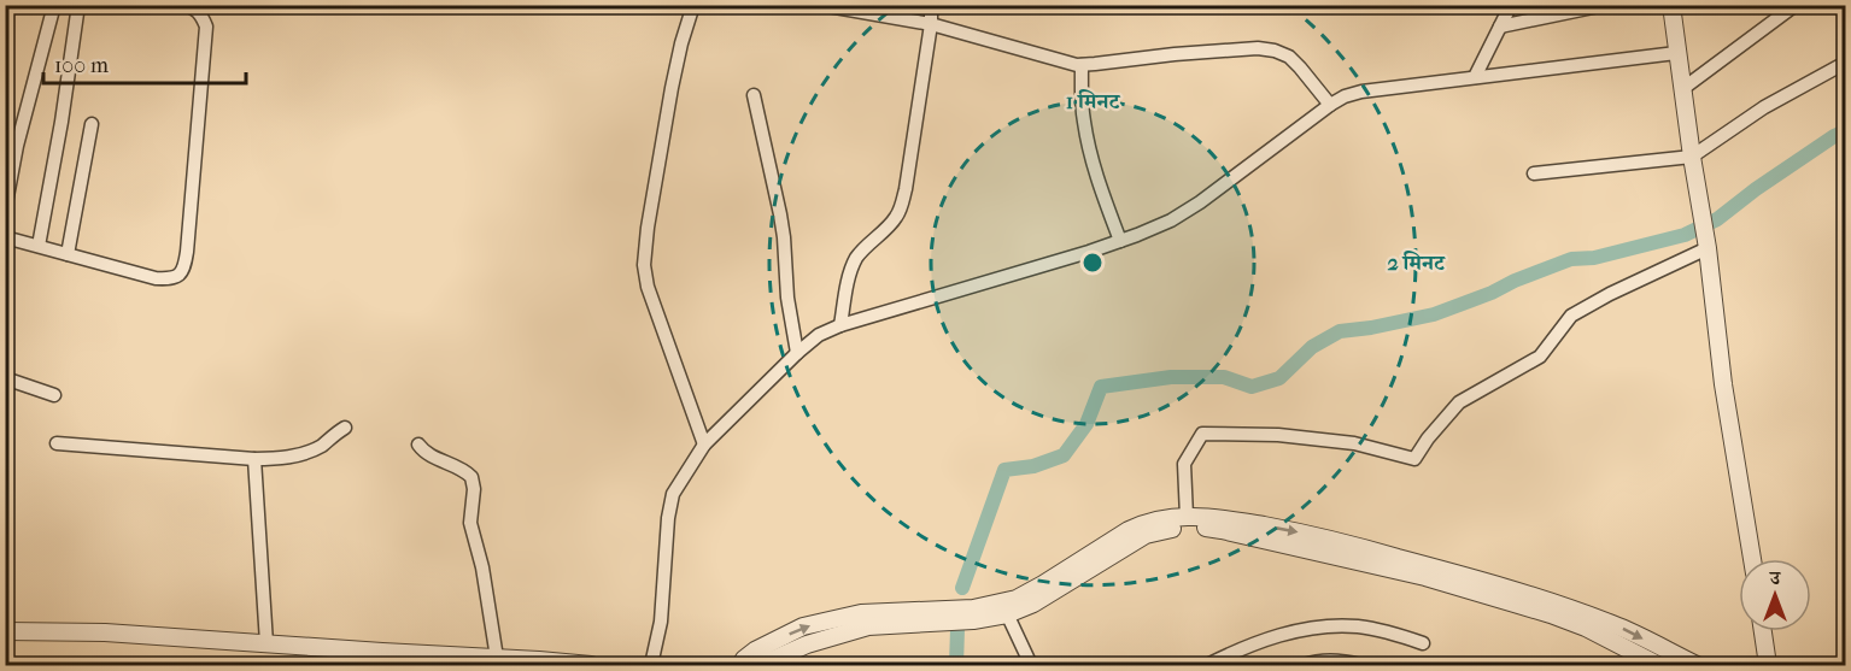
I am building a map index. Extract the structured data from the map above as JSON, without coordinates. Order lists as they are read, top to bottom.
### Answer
{
  "scale_bar": "100 m",
  "north": "top",
  "rings": ["1 मिनट", "2 मिनट"]
}
